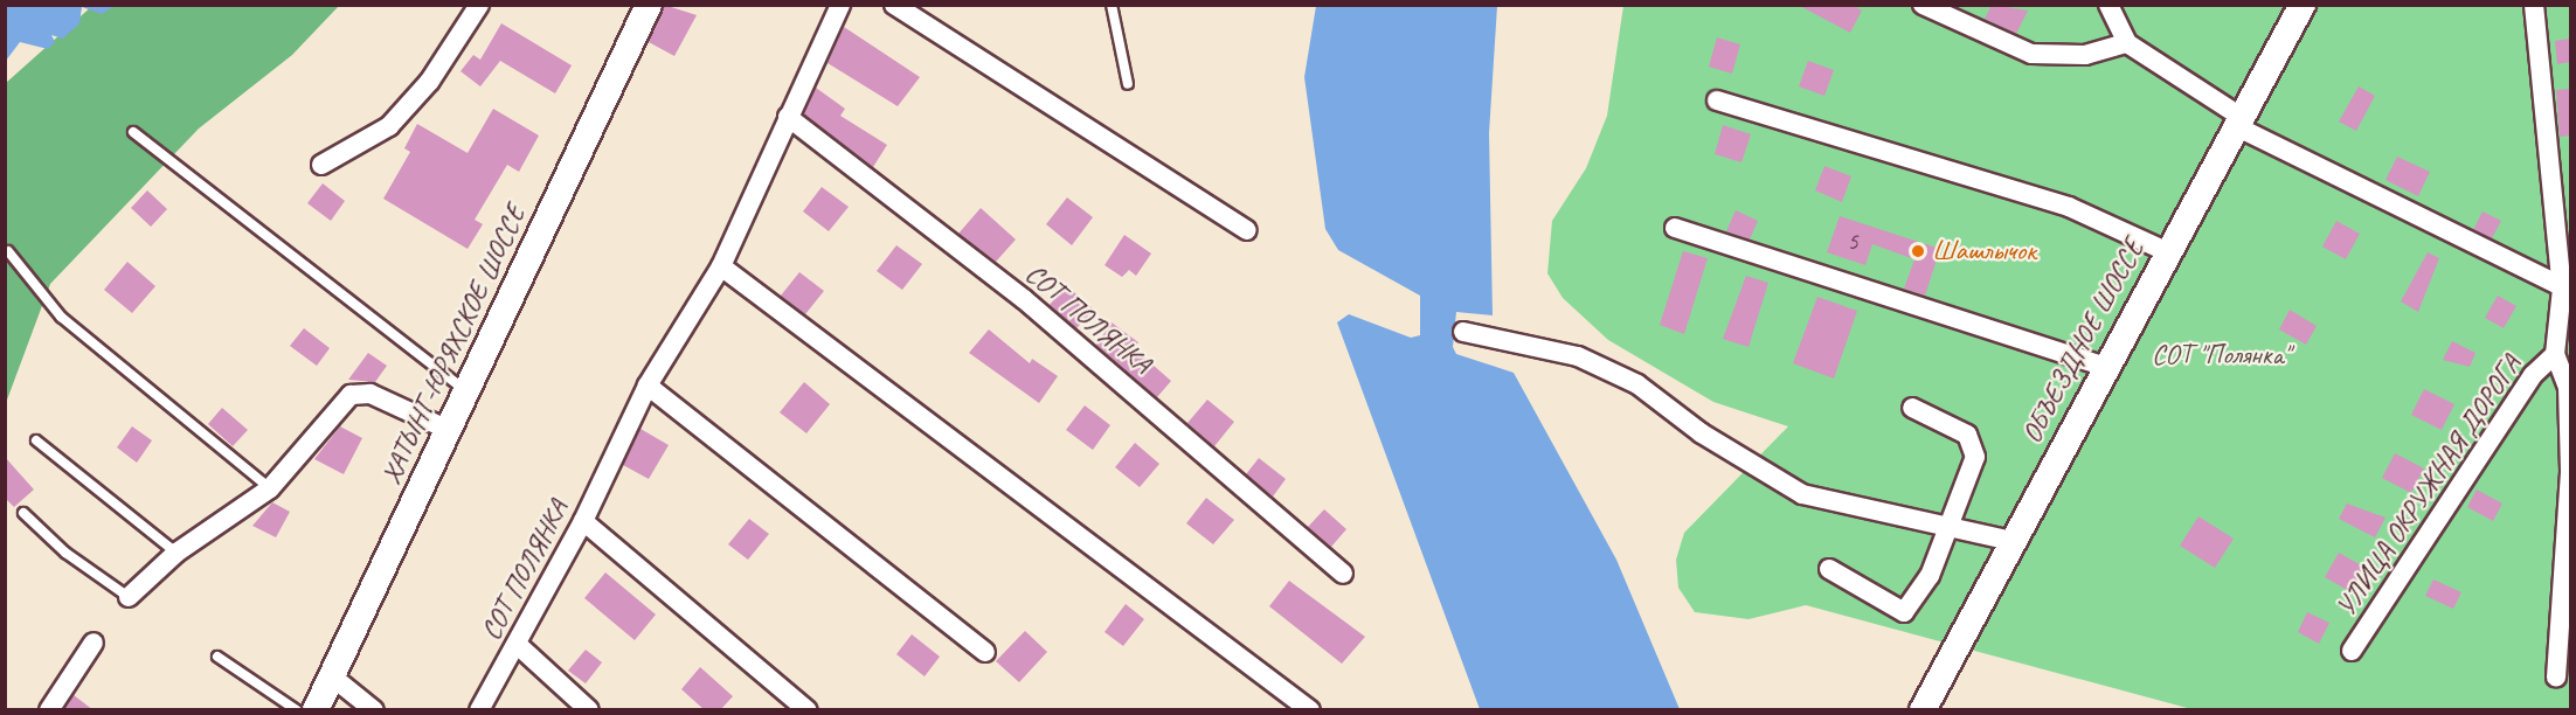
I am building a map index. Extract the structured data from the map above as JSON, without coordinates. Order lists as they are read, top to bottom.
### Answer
{
  "streets": {
    "main road": ["ОБЪЕЗДНОЕ ШОССЕ", "ХАТЫНГ-ЮРЯХСКОЕ ШОССЕ"],
    "street": ["СОТ ПОЛЯНКА", "УЛИЦА ОКРУЖНАЯ ДОРОГА"]
  },
  "parks": ["СОТ \"Полянка\""],
  "places": ["Шашлычок"],
  "house_numbers": ["5"]
}
